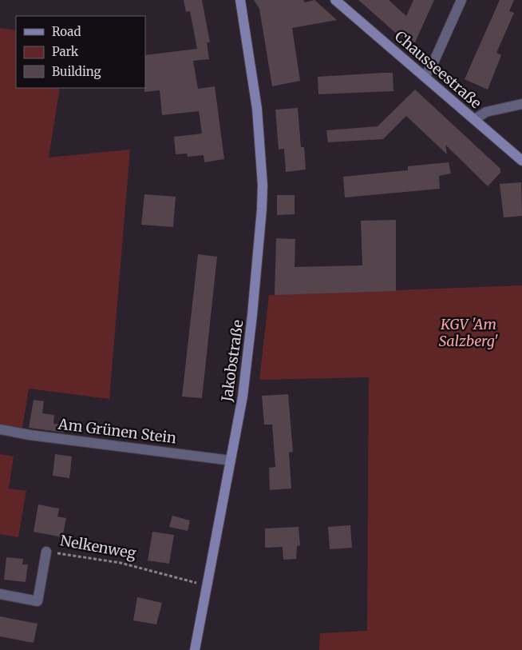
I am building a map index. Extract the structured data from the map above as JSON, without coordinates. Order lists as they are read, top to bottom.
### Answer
{
  "streets": {
    "street": [
      "Chausseestraße",
      "Jakobstraße",
      "Am Grünen Stein",
      "Nelkenweg"
    ]
  },
  "crossings": [
    ["Jakobstraße", "Am Grünen Stein"],
    ["Jakobstraße", "Nelkenweg"]
  ],
  "parks": ["KGV 'Am Salzberg'"],
  "legend": ["Road", "Park", "Building"]
}
